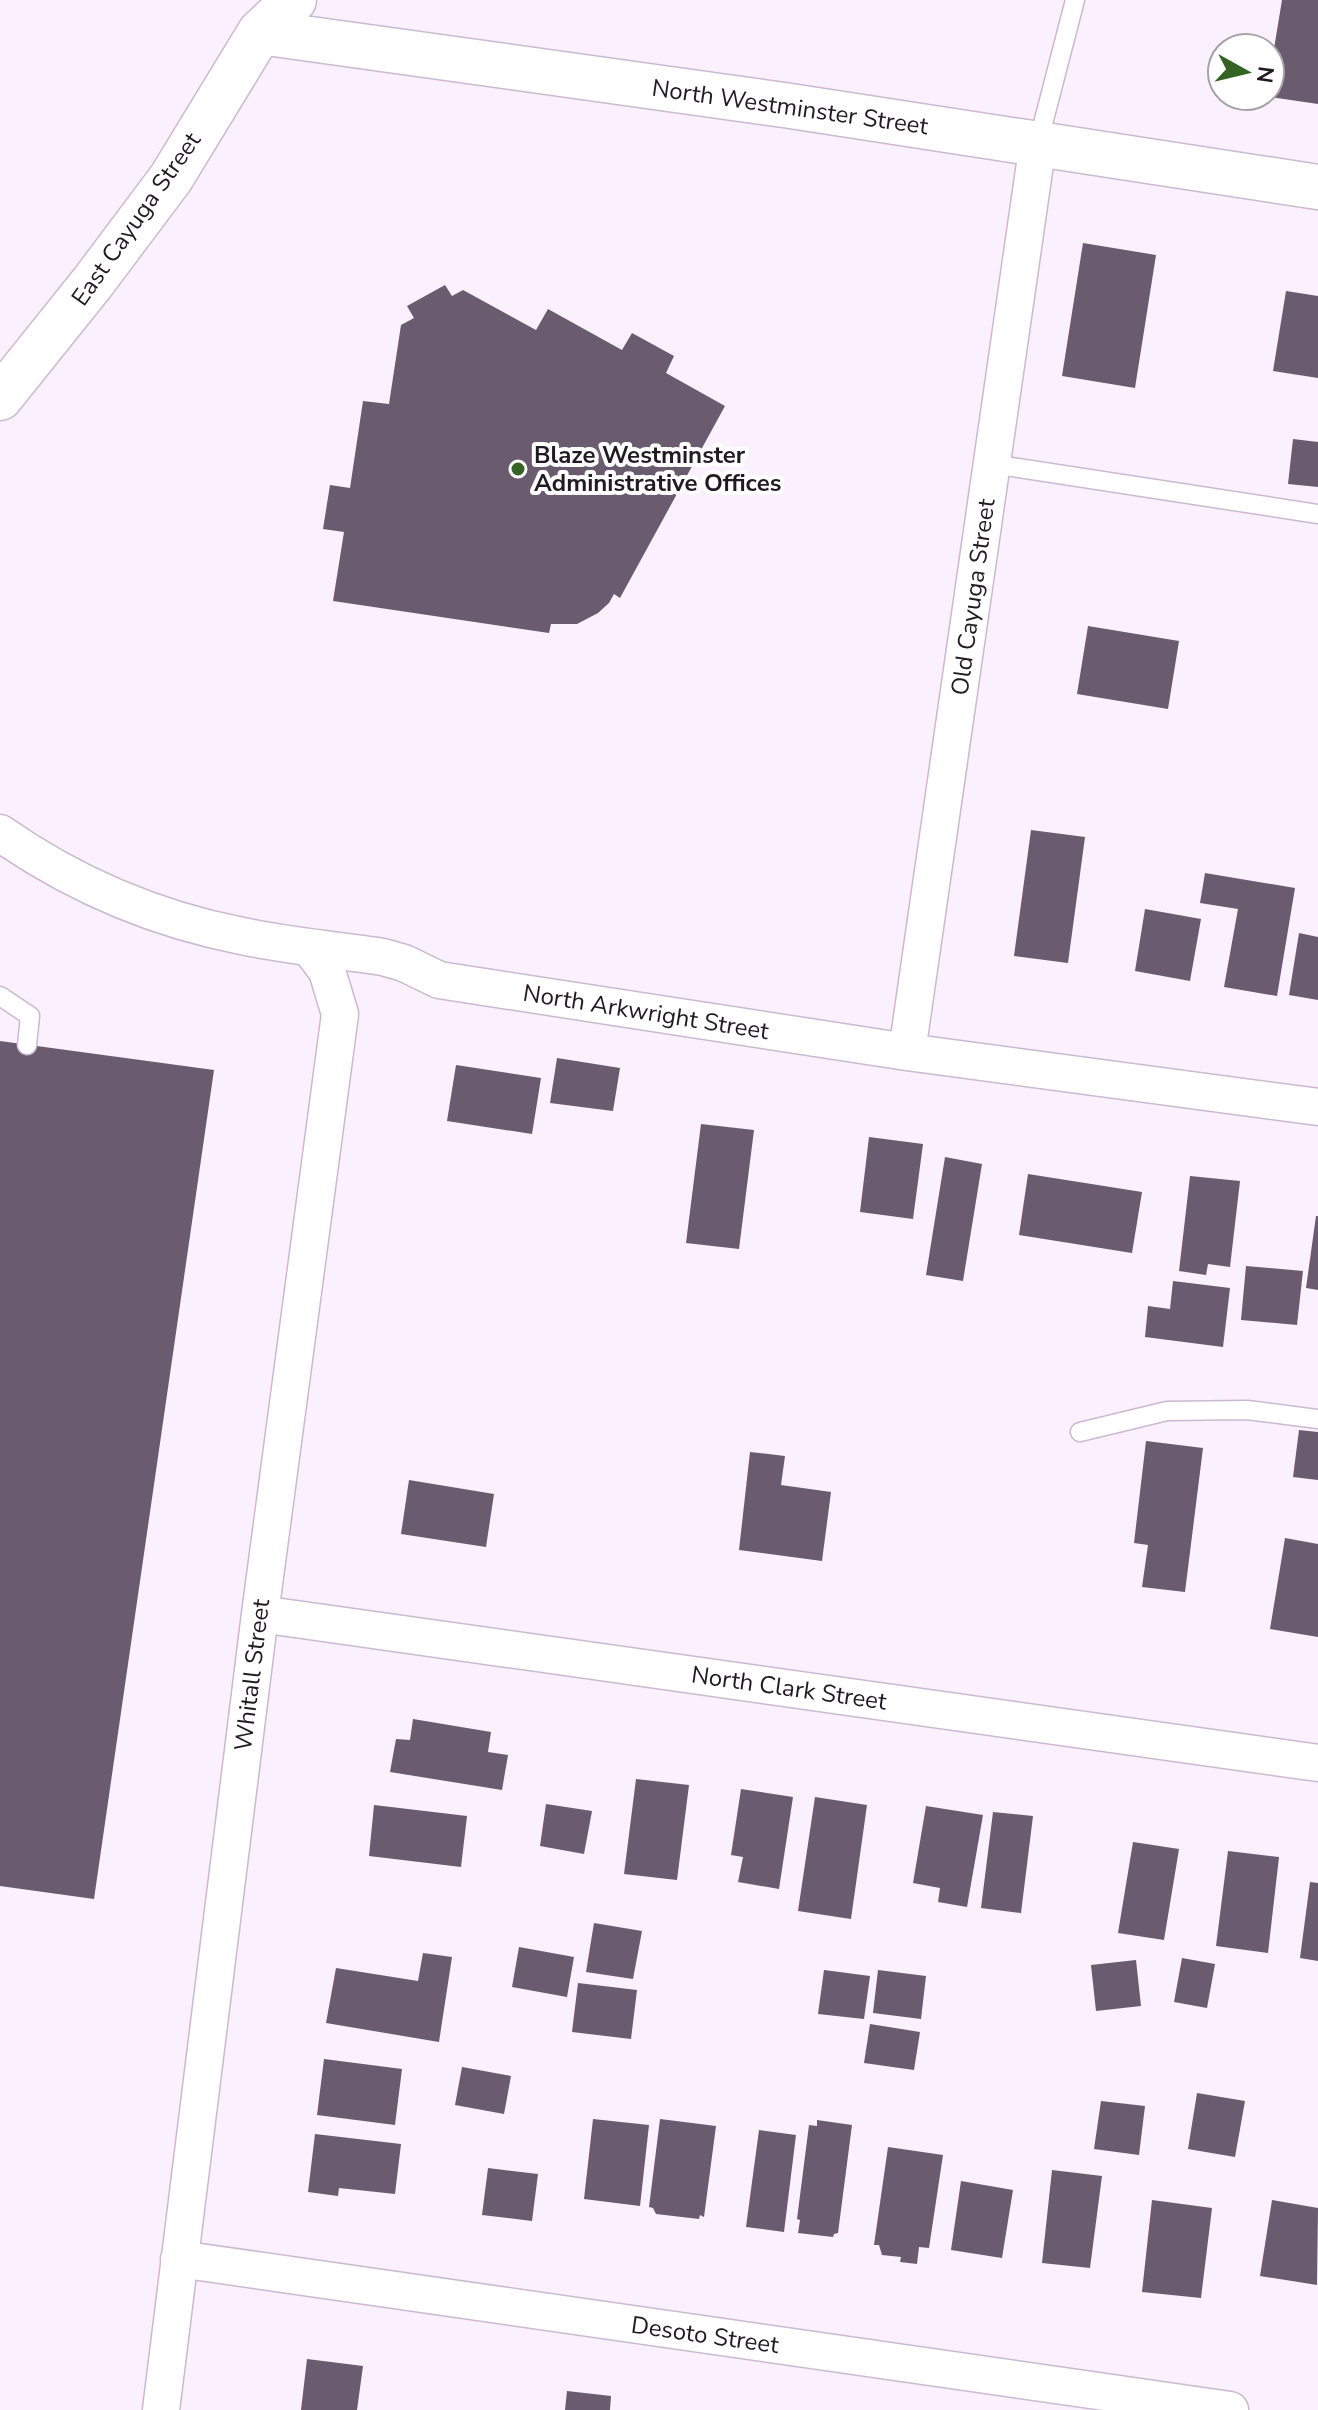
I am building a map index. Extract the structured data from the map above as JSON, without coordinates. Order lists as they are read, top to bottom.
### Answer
{
  "streets": {
    "street": [
      "North Westminster Street",
      "East Cayuga Street",
      "Old Cayuga Street",
      "North Arkwright Street",
      "Whitall Street",
      "North Clark Street",
      "Desoto Street"
    ]
  },
  "crossings": [
    ["North Westminster Street", "East Cayuga Street"],
    ["North Westminster Street", "Old Cayuga Street"],
    ["Old Cayuga Street", "North Arkwright Street"],
    ["North Arkwright Street", "Whitall Street"],
    ["Whitall Street", "North Clark Street"],
    ["Whitall Street", "Desoto Street"]
  ],
  "places": ["Blaze Westminster Administrative Offices"],
  "north": "right"
}
